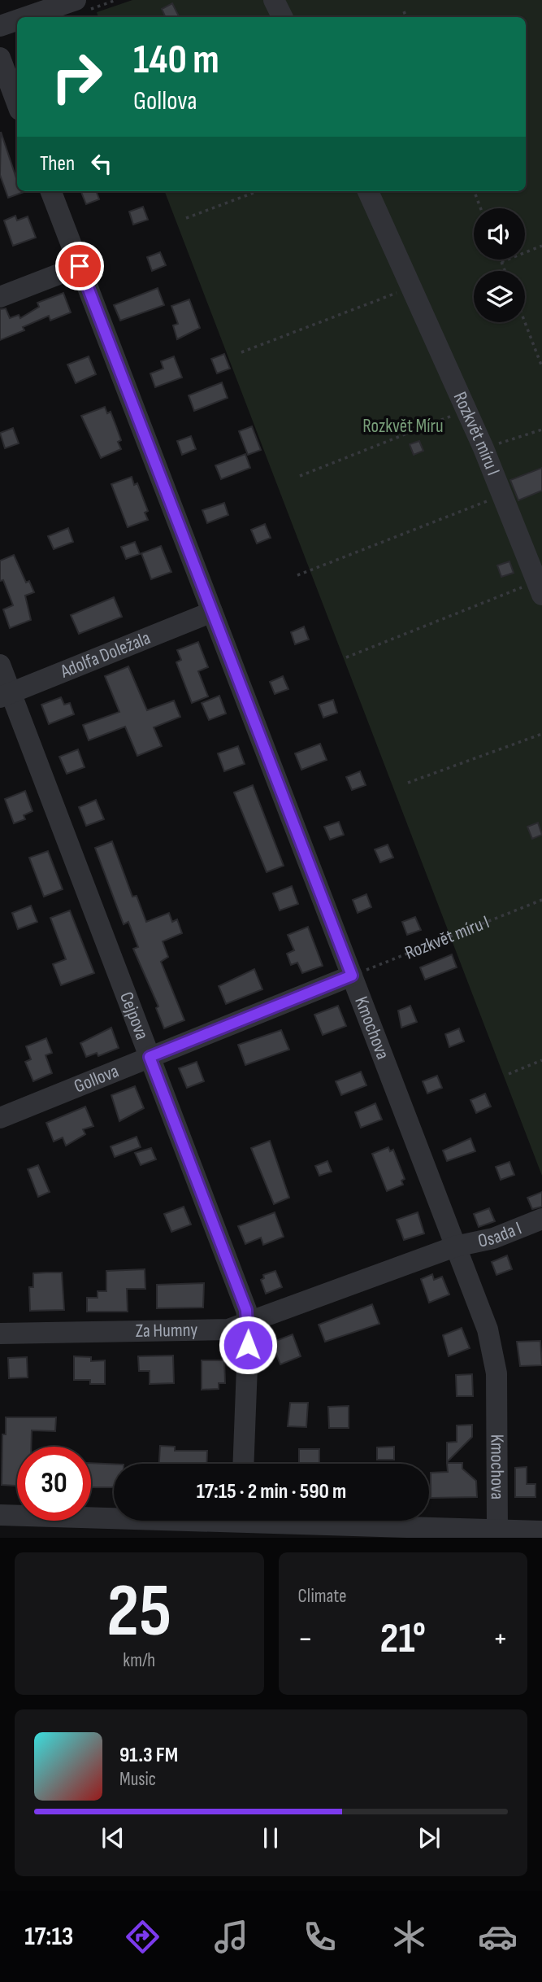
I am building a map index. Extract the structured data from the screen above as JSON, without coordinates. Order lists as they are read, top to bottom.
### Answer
{
  "streets": {
    "street": [
      "Rozkvět míru I",
      "Adolfa Doležala",
      "Cejpova",
      "Kmochova",
      "Gollova",
      "Osada I",
      "Za Humny"
    ]
  },
  "crossings": [
    ["Rozkvět míru I", "Kmochova"],
    ["Rozkvět míru I", "Gollova"],
    ["Adolfa Doležala", "Cejpova"],
    ["Adolfa Doležala", "Kmochova"],
    ["Cejpova", "Gollova"],
    ["Cejpova", "Za Humny"],
    ["Kmochova", "Gollova"],
    ["Kmochova", "Osada I"],
    ["Kmochova", "Za Humny"],
    ["Osada I", "Za Humny"]
  ],
  "parks": ["Rozkvět Míru"],
  "page": {
    "turn": ["140 m", "Gollova"],
    "then": "Then",
    "limit": "30",
    "trip": "17:15 · 2 min · 590 m",
    "tile": [
      ["25", "km/h"],
      "Climate"
    ],
    "heat": ["−", "21°", "+"],
    "song": ["91.3 FM", "Music"],
    "tabs": "17:13"
  }
}
